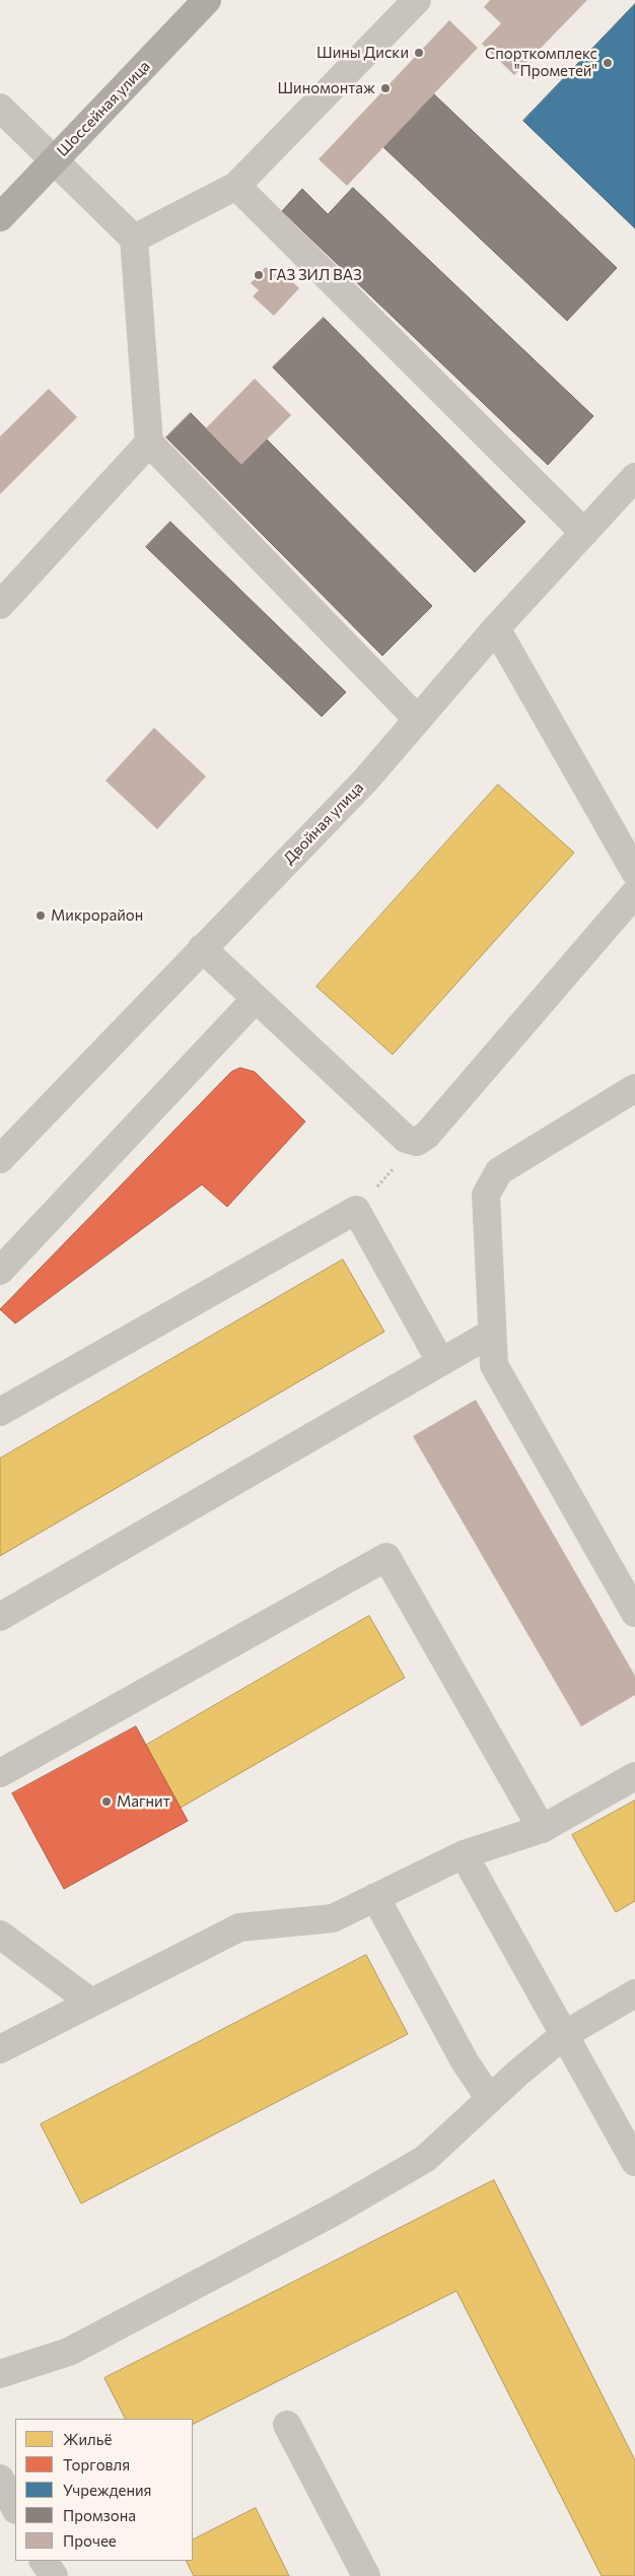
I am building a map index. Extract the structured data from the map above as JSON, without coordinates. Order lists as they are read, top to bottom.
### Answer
{
  "streets": {
    "highway": ["Шоссейная улица"],
    "street": ["Двойная улица"]
  },
  "places": [
    "Шины Диски",
    "Спорткомплекс \"Прометей\"",
    "Шиномонтаж",
    "ГАЗ ЗИЛ ВАЗ",
    "Микрорайон",
    "Магнит"
  ],
  "legend": [
    "Жильё",
    "Торговля",
    "Учреждения",
    "Промзона",
    "Прочее"
  ]
}
